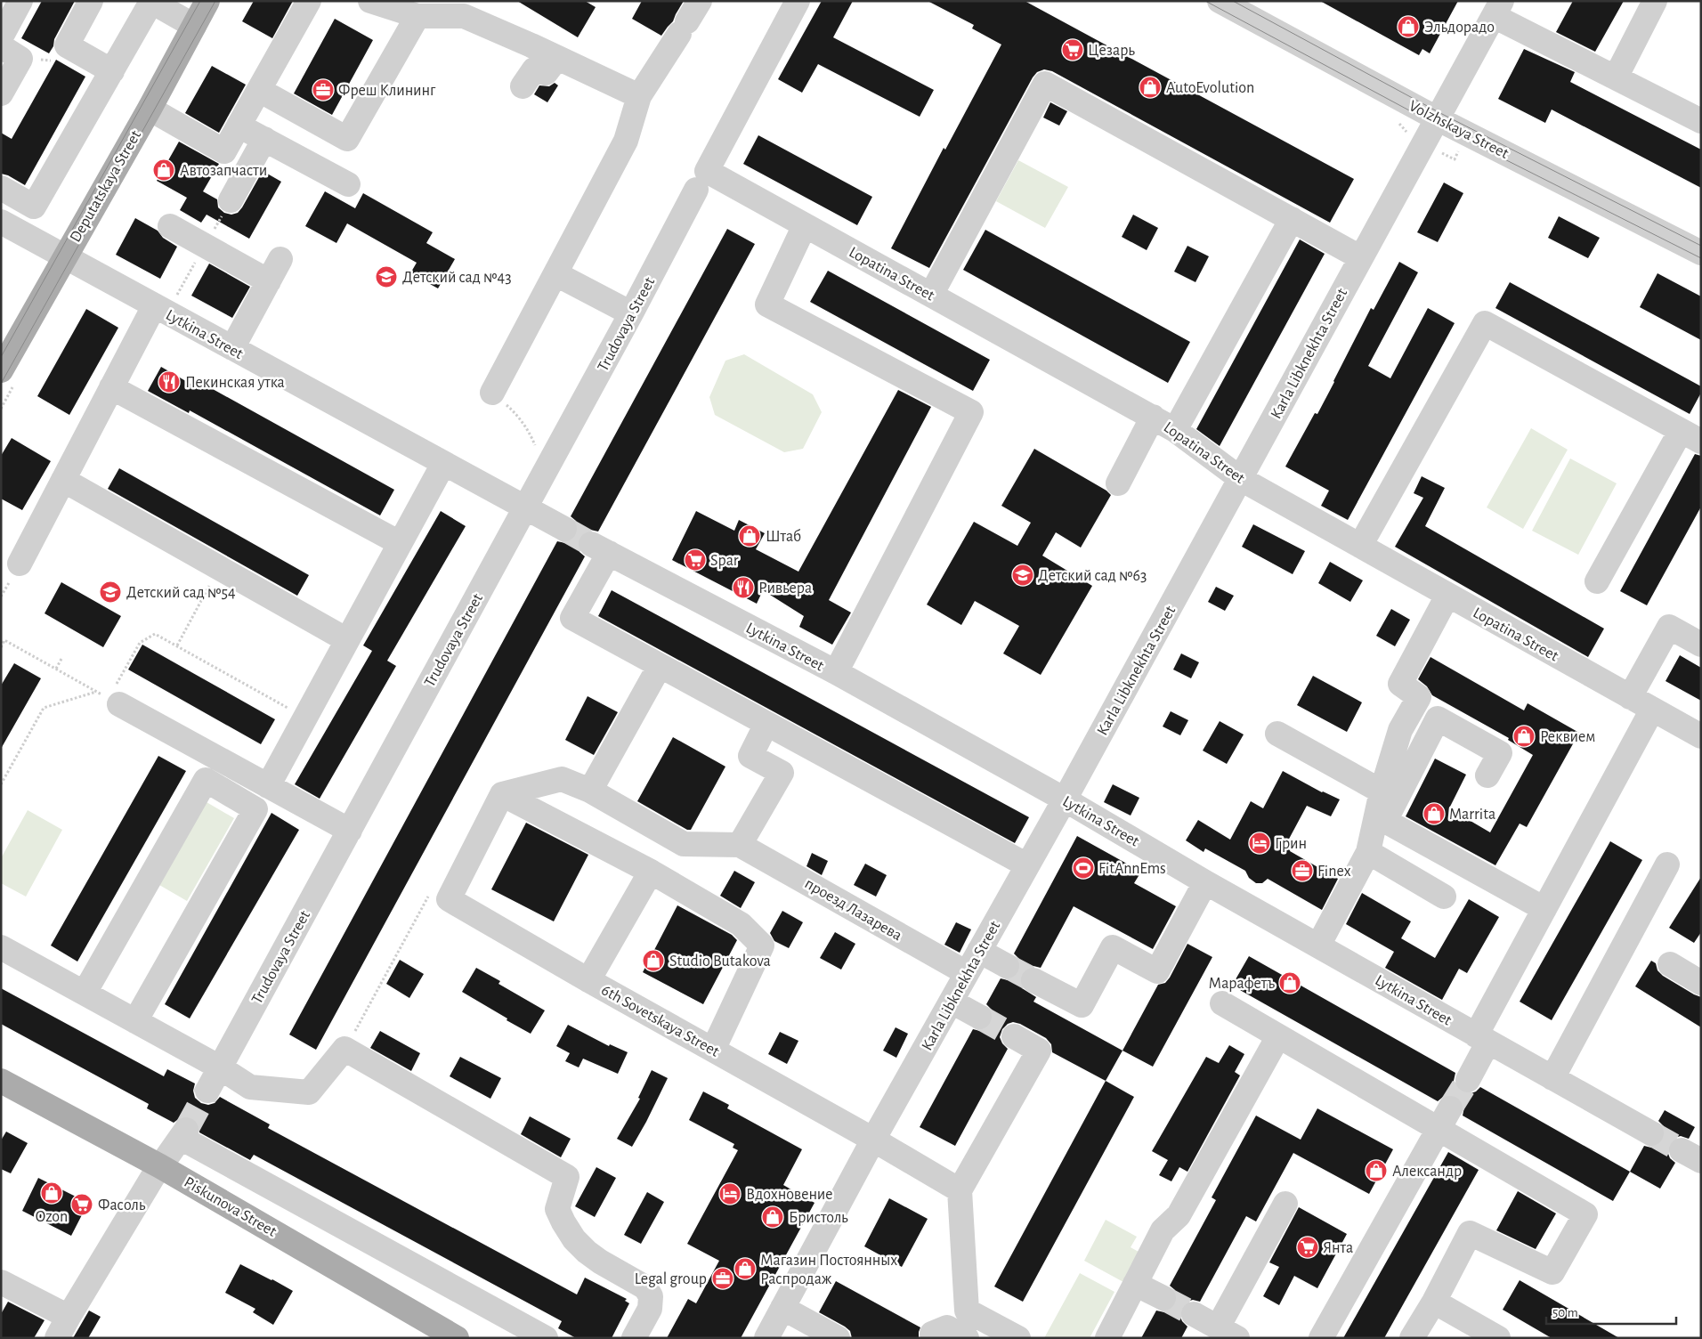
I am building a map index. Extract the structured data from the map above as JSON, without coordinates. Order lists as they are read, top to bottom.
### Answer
{
  "streets": {
    "main road": ["Deputatskaya Street", "Piskunova Street"],
    "street": [
      "Volzhskaya Street",
      "Lopatina Street",
      "Trudovaya Street",
      "Lytkina Street",
      "Karla Libknekhta Street",
      "проезд Лазарева",
      "6th Sovetskaya Street"
    ]
  },
  "crossings": [
    ["Volzhskaya Street", "Karla Libknekhta Street"],
    ["Deputatskaya Street", "Lytkina Street"],
    ["Lopatina Street", "Trudovaya Street"],
    ["Lopatina Street", "Karla Libknekhta Street"],
    ["Trudovaya Street", "Lytkina Street"],
    ["Lytkina Street", "Karla Libknekhta Street"],
    ["Karla Libknekhta Street", "проезд Лазарева"],
    ["Karla Libknekhta Street", "6th Sovetskaya Street"]
  ],
  "places": {
    "shop": [
      "Эльдорадо",
      "AutoEvolution",
      "Автозапчасти",
      "Штаб",
      "Реквием",
      "Marrita",
      "Studio Butakova",
      "Марафетъ",
      "Александр",
      "Ozon",
      "Бристоль",
      "Магазин Постоянных Распродаж"
    ],
    "supermarket": [
      "Цезарь",
      "Spar",
      "Фасоль",
      "Янта"
    ],
    "office": ["Фрeш Клининг", "Finex", "Legal group"],
    "school or university": ["Детский сад №43", "Детский сад №63", "Детский сад №54"],
    "restaurant": ["Пекинская утка", "Ривьера"],
    "hotel": ["Грин", "Вдохновение"],
    "sports": ["FitAnnEms"]
  },
  "scale_bar": "50 m"
}
